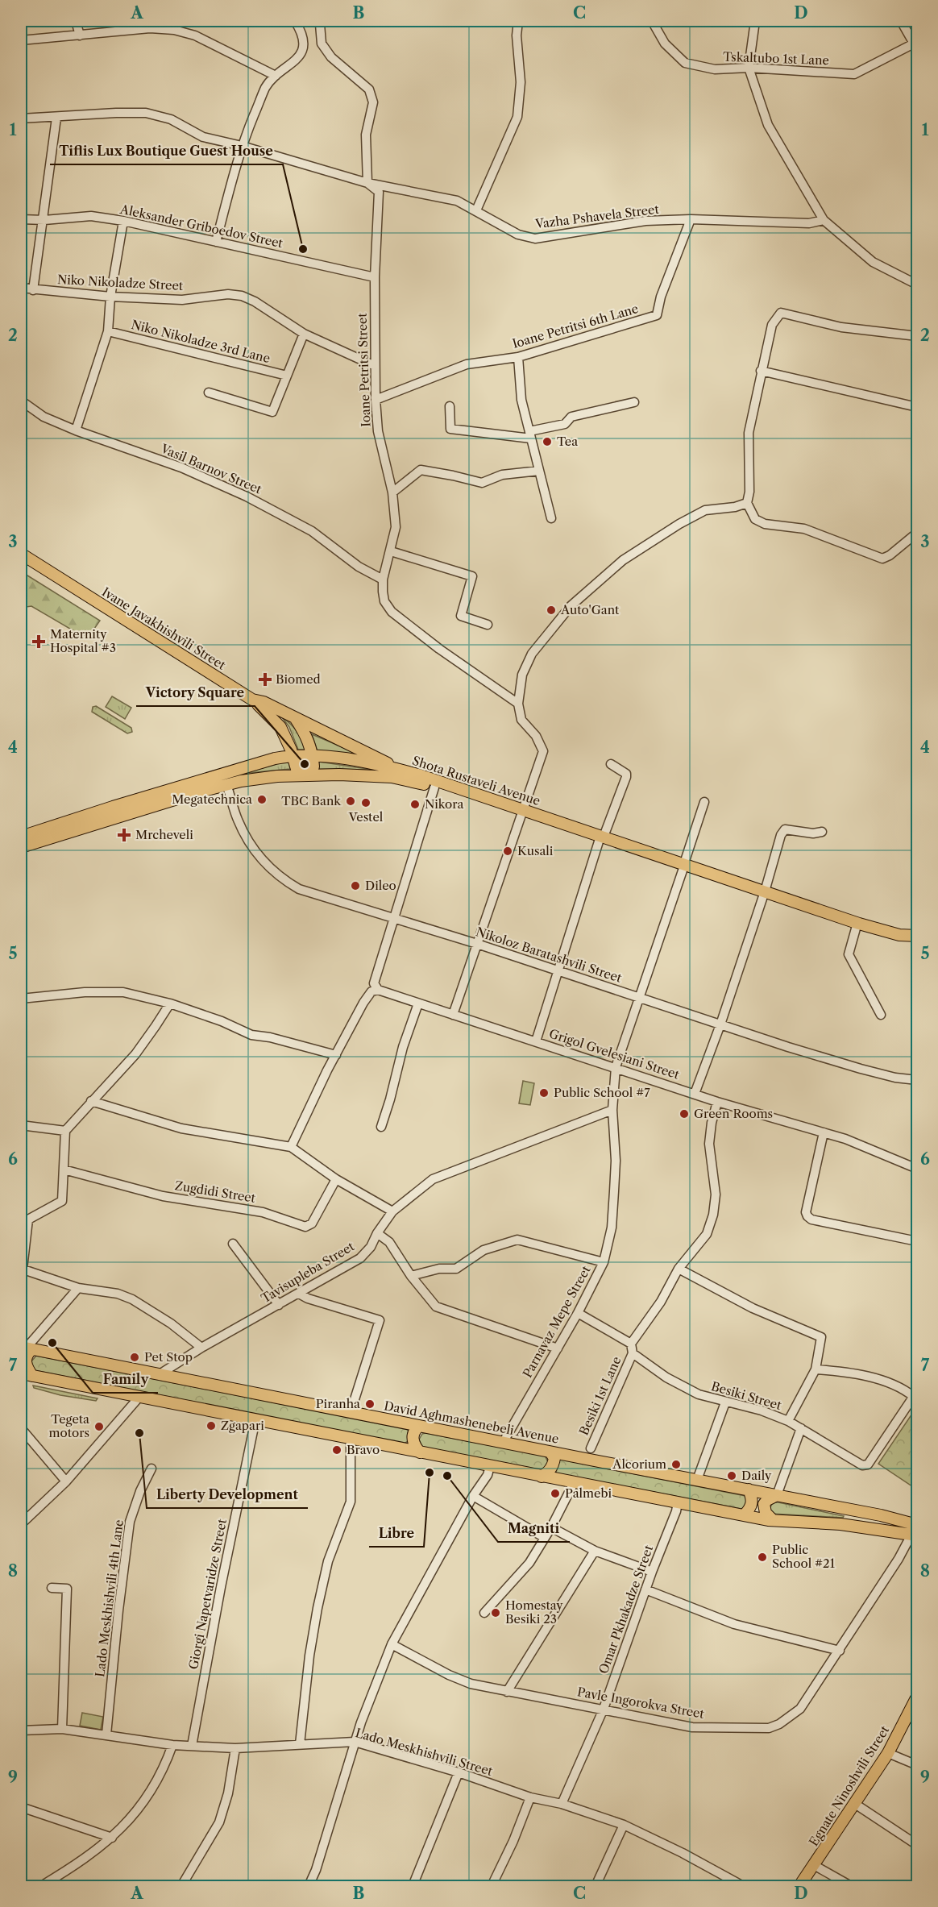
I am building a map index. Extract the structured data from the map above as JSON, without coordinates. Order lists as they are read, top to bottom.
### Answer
{
  "streets": {
    "main road": [
      "Ivane Javakhishvili Street",
      "Shota Rustaveli Avenue",
      "David Aghmashenebeli Avenue",
      "Egnate Ninoshvili Street"
    ],
    "street": [
      "Tskaltubo 1st Lane",
      "Vazha Pshavela Street",
      "Aleksander Griboedov Street",
      "Niko Nikoladze Street",
      "Ioane Petritsi 6th Lane",
      "Niko Nikoladze 3rd Lane",
      "Ioane Petritsi Street",
      "Vasil Barnov Street",
      "Nikoloz Baratashvili Street",
      "Grigol Gvelesiani Street",
      "Zugdidi Street",
      "Tavisupleba Street",
      "Parnavaz Mepe Street",
      "Besiki 1st Lane",
      "Besiki Street",
      "Giorgi Napetvaridze Street",
      "Lado Meskhishvili 4th Lane",
      "Omar Pkhakadze Street",
      "Pavle Ingorokva Street",
      "Lado Meskhishvili Street"
    ]
  },
  "crossings": [
    ["Vazha Pshavela Street", "Ioane Petritsi 6th Lane"],
    ["Aleksander Griboedov Street", "Ioane Petritsi Street"],
    ["Niko Nikoladze Street", "Ioane Petritsi Street"],
    ["Ioane Petritsi 6th Lane", "Ioane Petritsi Street"],
    ["Ioane Petritsi Street", "Vasil Barnov Street"],
    ["Ivane Javakhishvili Street", "Shota Rustaveli Avenue"],
    ["Shota Rustaveli Avenue", "Nikoloz Baratashvili Street"],
    ["Shota Rustaveli Avenue", "Parnavaz Mepe Street"],
    ["Nikoloz Baratashvili Street", "Parnavaz Mepe Street"],
    ["Grigol Gvelesiani Street", "Parnavaz Mepe Street"],
    ["Tavisupleba Street", "Parnavaz Mepe Street"],
    ["Tavisupleba Street", "David Aghmashenebeli Avenue"],
    ["Parnavaz Mepe Street", "David Aghmashenebeli Avenue"],
    ["Besiki 1st Lane", "Besiki Street"],
    ["David Aghmashenebeli Avenue", "Pavle Ingorokva Street"],
    ["Giorgi Napetvaridze Street", "Lado Meskhishvili Street"],
    ["Lado Meskhishvili 4th Lane", "Lado Meskhishvili Street"],
    ["Omar Pkhakadze Street", "Pavle Ingorokva Street"],
    ["Omar Pkhakadze Street", "Lado Meskhishvili Street"]
  ],
  "places": {
    "other": [
      "Tiflis Lux Boutique Guest House",
      "Tea",
      "Auto'Gant",
      "Victory Square",
      "Megatechnica",
      "TBC Bank",
      "Vestel",
      "Nikora",
      "Kusali",
      "Dileo",
      "Public School #7",
      "Green Rooms",
      "Family",
      "Pet Stop",
      "Piranha",
      "Zgapari",
      "Tegeta motors",
      "Liberty Development",
      "Bravo",
      "Alcorium",
      "Libre",
      "Magniti",
      "Daily",
      "Palmebi",
      "Public School #21",
      "Homestay Besiki 23"
    ],
    "health": ["Maternity Hospital #3", "Biomed", "Mrcheveli"]
  },
  "grid": {
    "columns": [
      "A",
      "B",
      "C",
      "D"
    ],
    "rows": [
      "1",
      "2",
      "3",
      "4",
      "5",
      "6",
      "7",
      "8",
      "9"
    ]
  }
}
